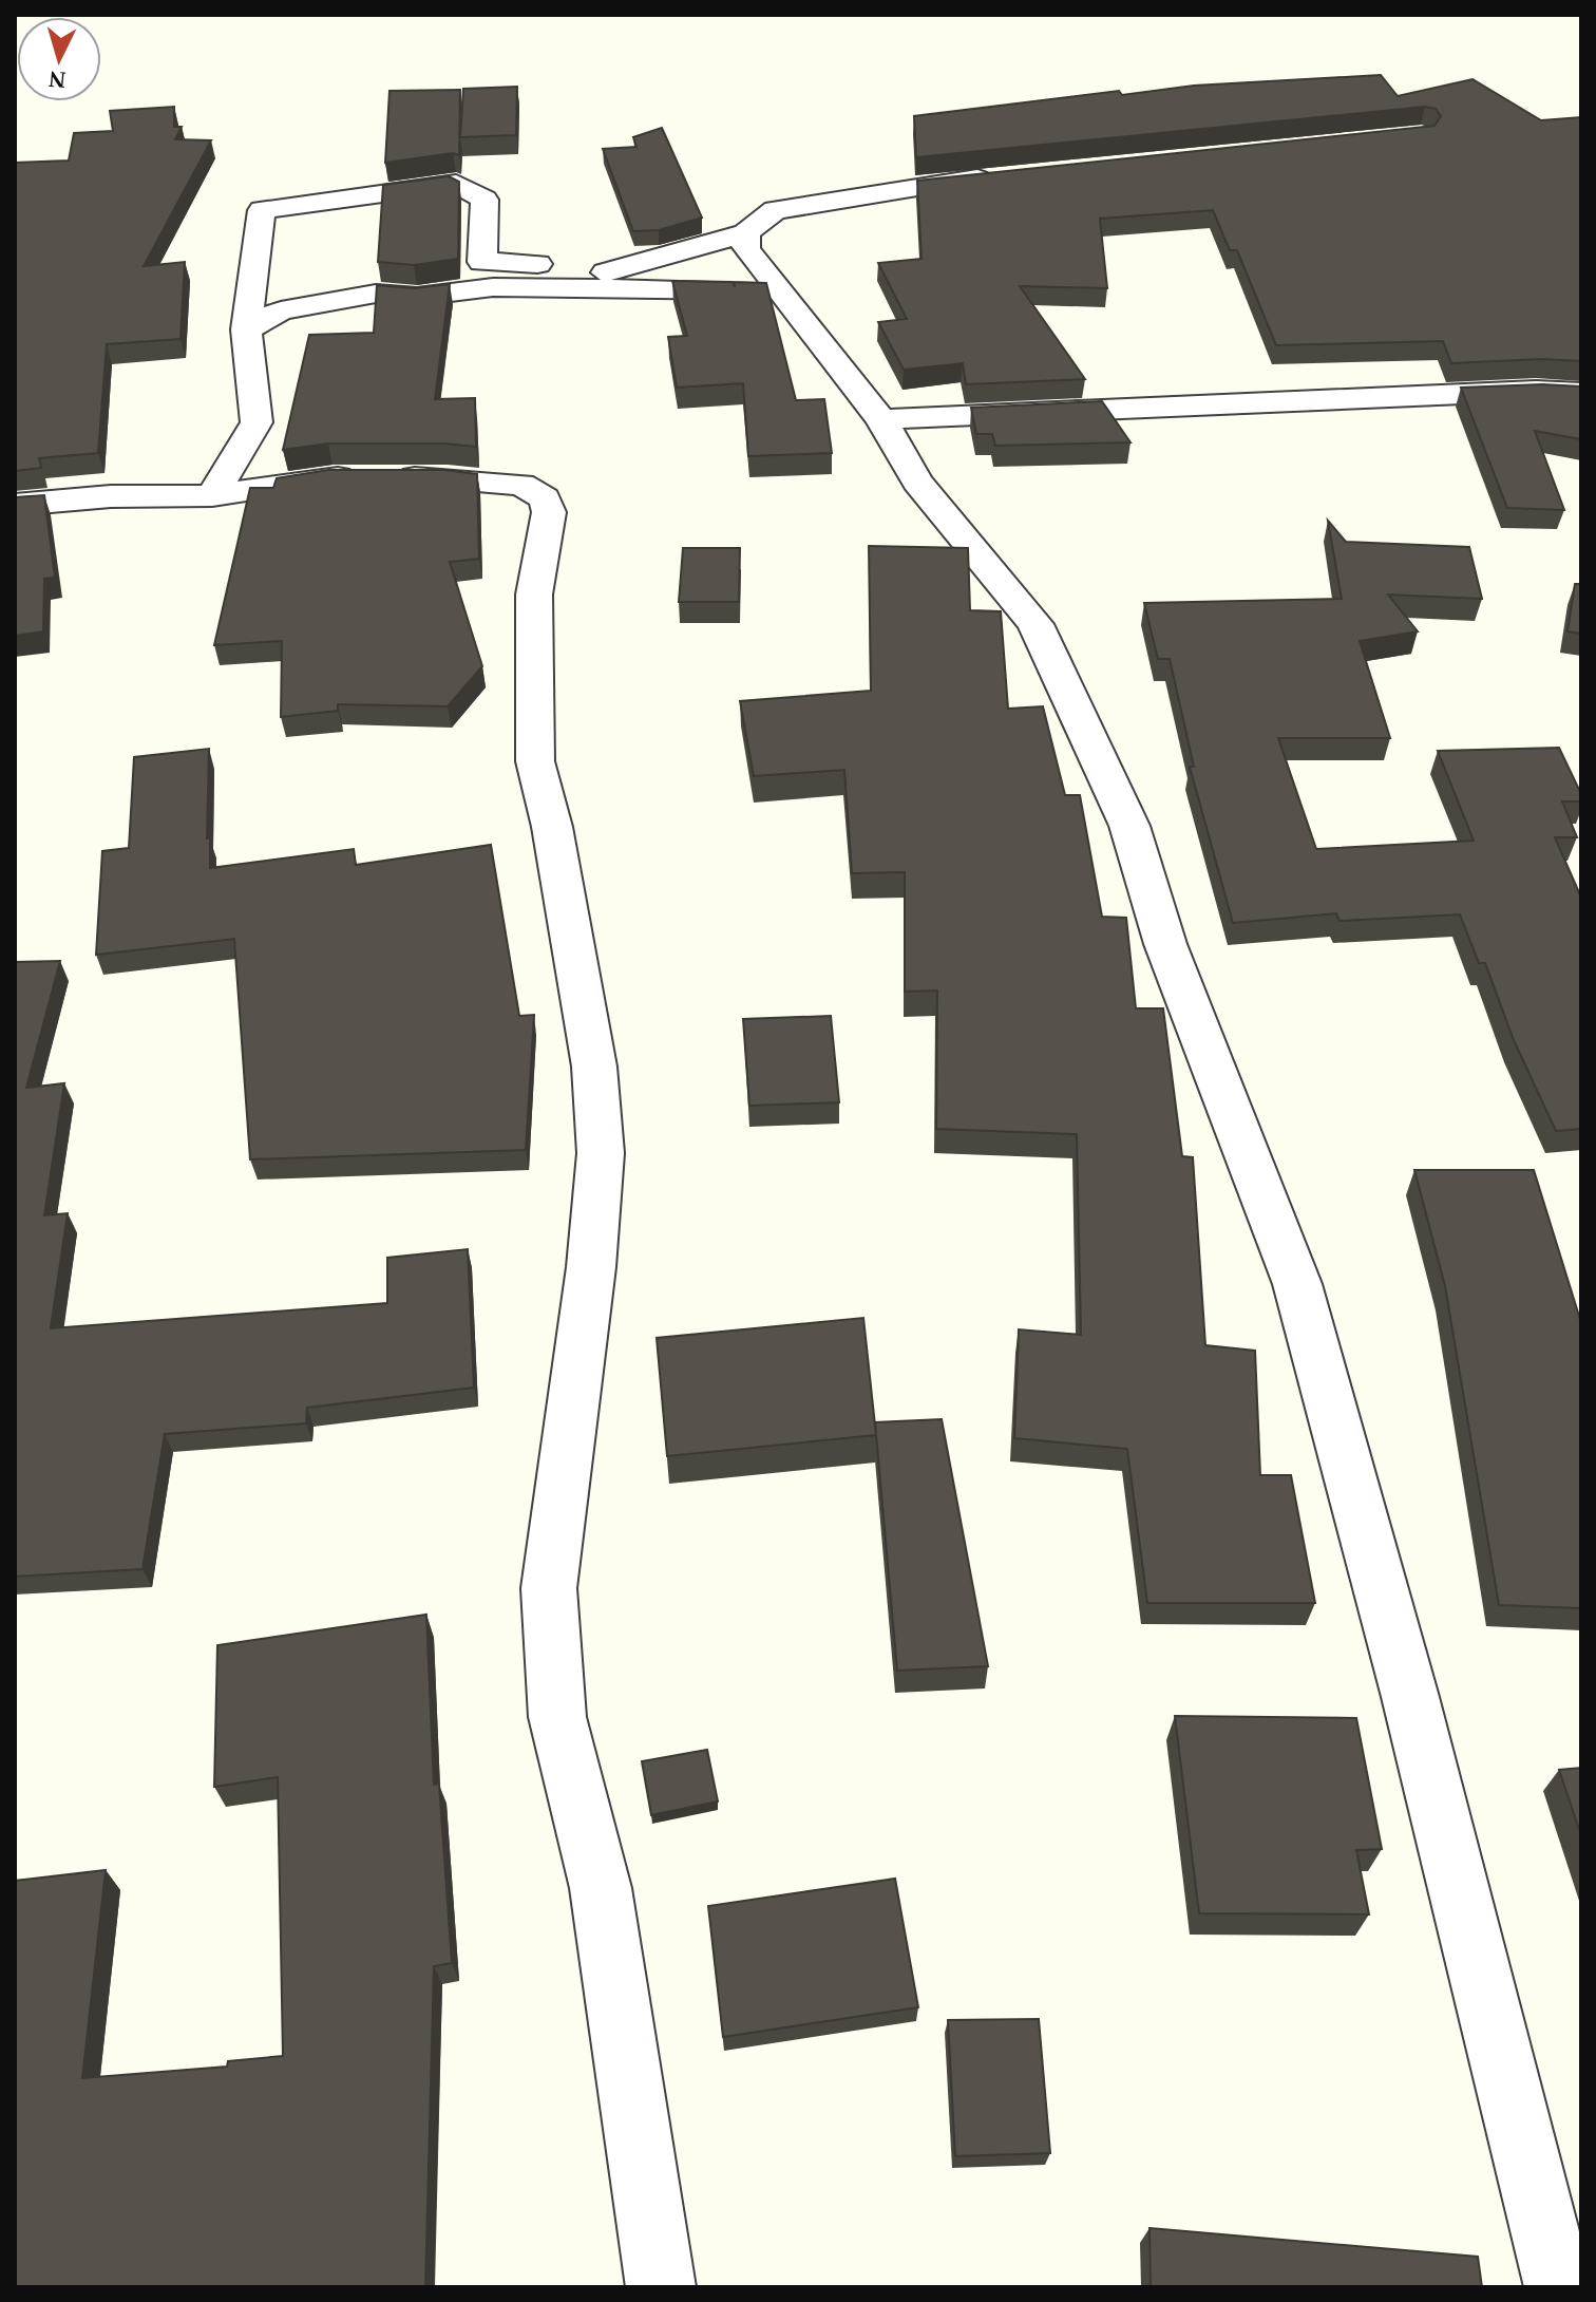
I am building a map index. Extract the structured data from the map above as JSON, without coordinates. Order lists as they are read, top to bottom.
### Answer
{
  "north": "bottom"
}
